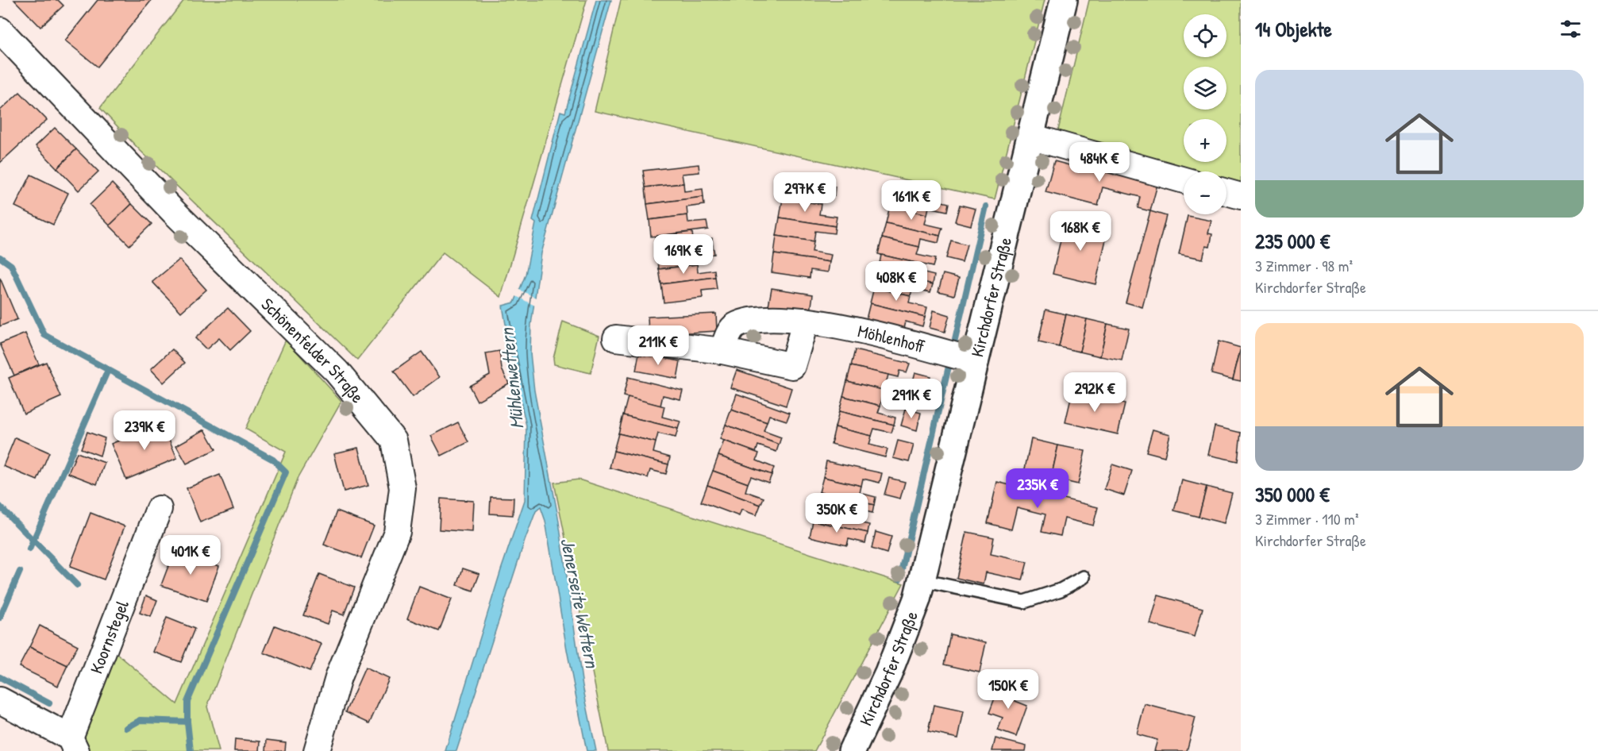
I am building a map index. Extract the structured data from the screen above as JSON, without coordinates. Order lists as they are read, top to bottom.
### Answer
{
  "streets": {
    "street": [
      "Kirchdorfer Straße",
      "Möhlenhoff",
      "Schönenfelder Straße",
      "Koornstegel"
    ]
  },
  "crossings": [
    ["Kirchdorfer Straße", "Möhlenhoff"]
  ],
  "water": ["Mühlenwettern", "Jenerseite Wettern"],
  "page": {
    "heading": "14 Objekte",
    "map_buttons": ["+", "−"],
    "list": [
      {
        "name": "235 000 €",
        "note": "3 Zimmer · 98 m² · Kirchdorfer Straße"
      },
      {
        "name": "350 000 €",
        "note": "3 Zimmer · 110 m² · Kirchdorfer Straße"
      }
    ],
    "price": [
      "484K €",
      "297K €",
      "161K €",
      "168K €",
      "169K €",
      "408K €",
      "211K €",
      "292K €",
      "291K €",
      "239K €",
      "235K €",
      "350K €",
      "401K €",
      "150K €"
    ]
  }
}
